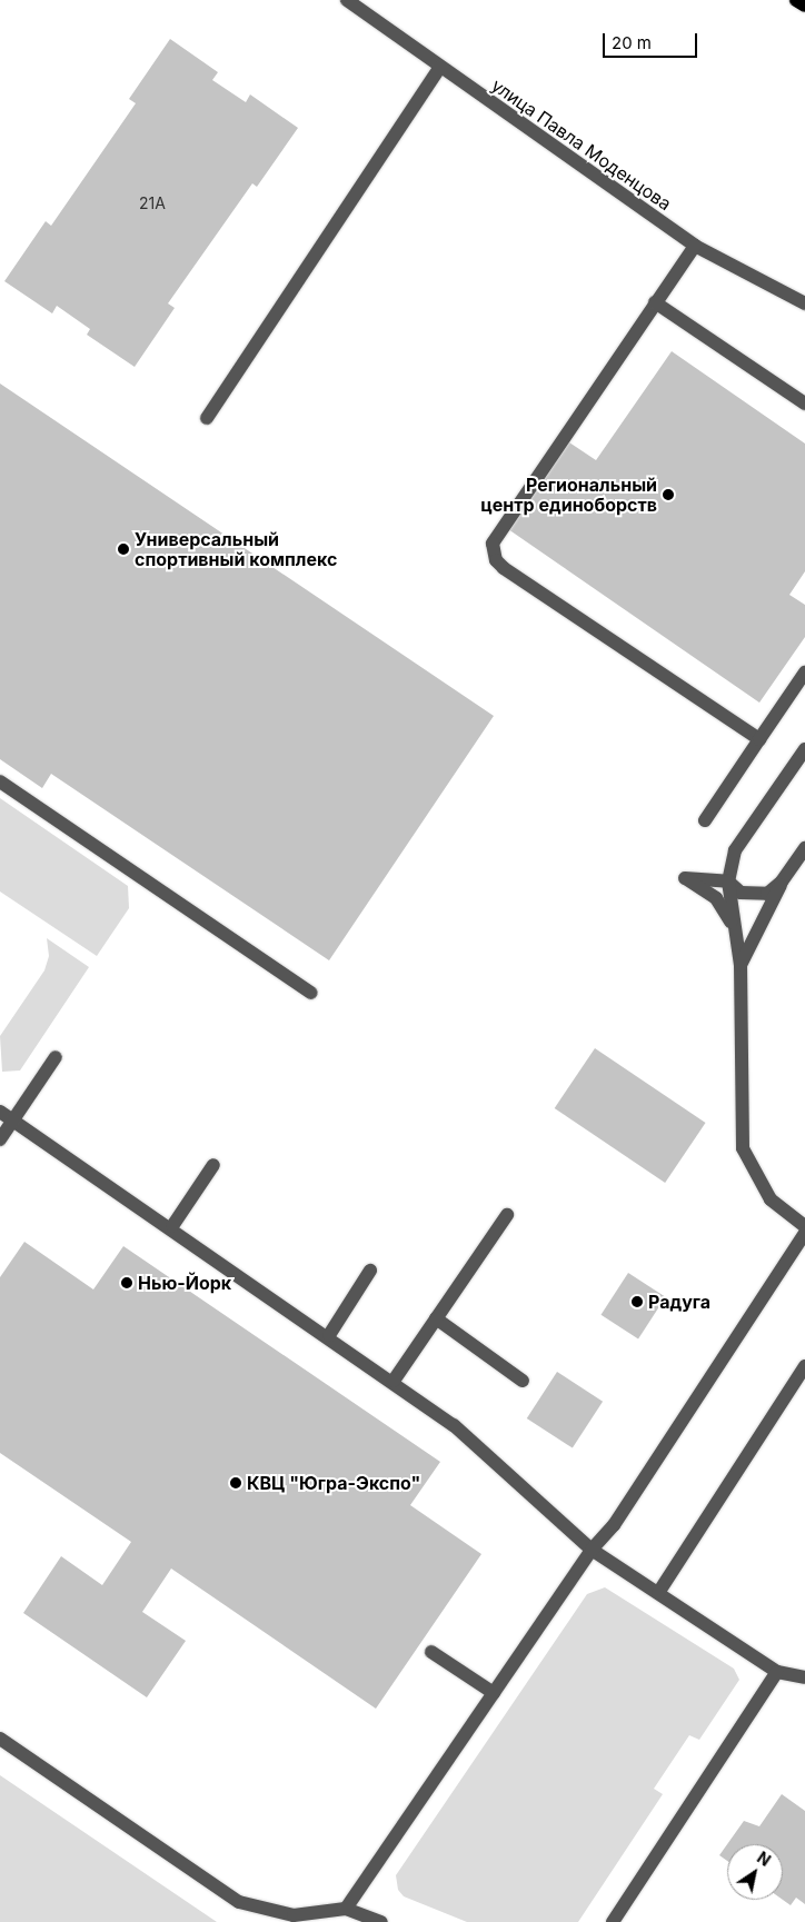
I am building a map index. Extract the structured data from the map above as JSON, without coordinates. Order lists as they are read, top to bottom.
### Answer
{
  "streets": {
    "street": ["улица Павла Моденцова"]
  },
  "places": [
    "Региональный центр единоборств",
    "Универсальный спортивный комплекс",
    "Нью-Йорк",
    "Радуга",
    "КВЦ \"Югра-Экспо\""
  ],
  "house_numbers": ["21А"],
  "scale_bar": "20 m",
  "north": "top right"
}
